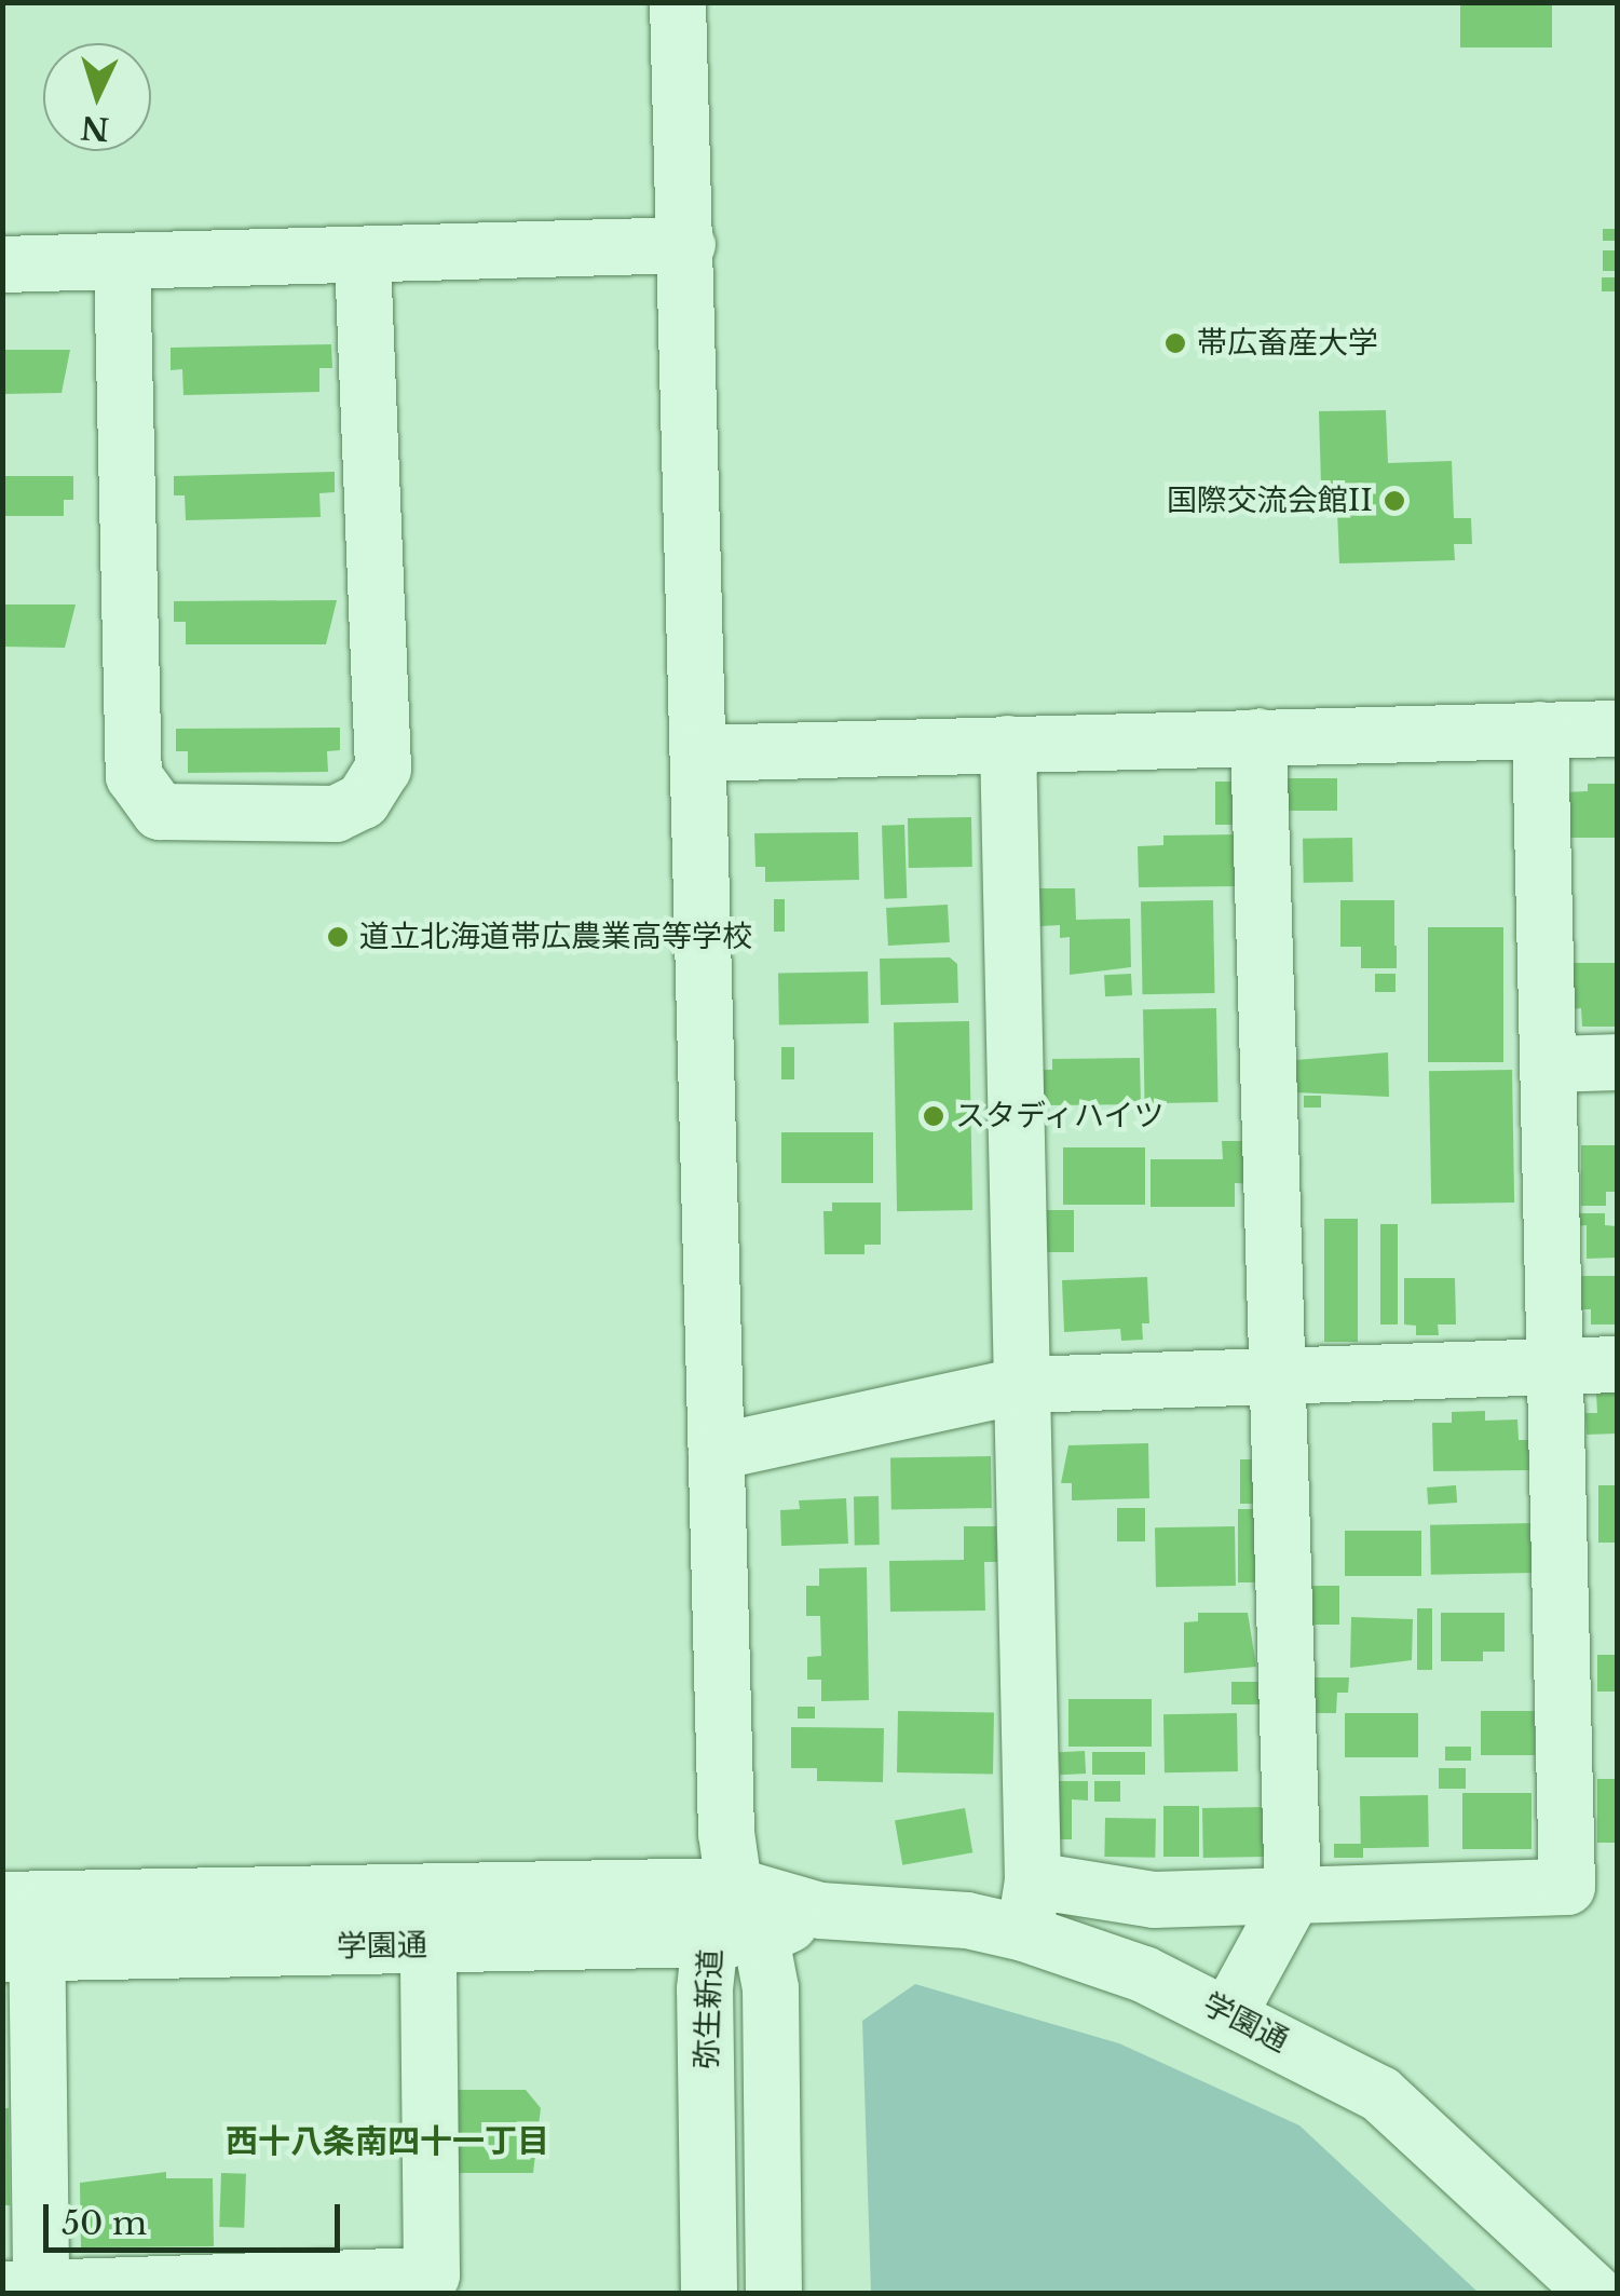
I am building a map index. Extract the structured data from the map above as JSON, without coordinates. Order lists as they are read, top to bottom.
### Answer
{
  "streets": {
    "street": ["学園通", "弥生新道"]
  },
  "crossings": [
    ["学園通", "弥生新道"]
  ],
  "districts": ["西十八条南四十一丁目"],
  "places": [
    "帯広畜産大学",
    "国際交流会館II",
    "道立北海道帯広農業高等学校",
    "スタディハイツ"
  ],
  "scale_bar": "50 m",
  "north": "bottom"
}
